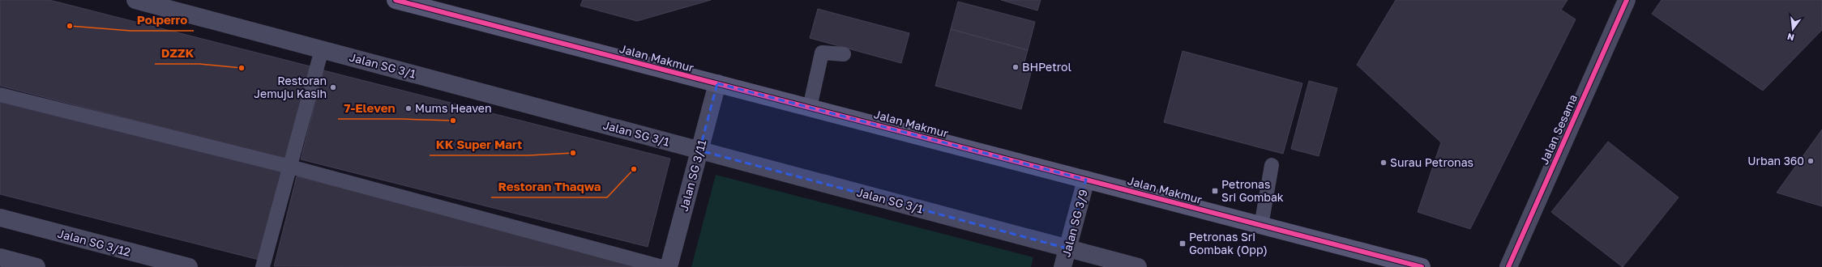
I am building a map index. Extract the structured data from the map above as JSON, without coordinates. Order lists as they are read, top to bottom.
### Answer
{
  "streets": {
    "street": [
      "Jalan Makmur",
      "Jalan SG 3/1",
      "Jalan Sesama",
      "Jalan SG 3/11",
      "Jalan SG 3/9",
      "Jalan SG 3/12"
    ]
  },
  "crossings": [
    ["Jalan Makmur", "Jalan SG 3/11"],
    ["Jalan Makmur", "Jalan SG 3/9"],
    ["Jalan SG 3/1", "Jalan SG 3/11"],
    ["Jalan SG 3/1", "Jalan SG 3/9"]
  ],
  "places": {
    "other": [
      "Polperro",
      "BHPetrol",
      "DZZK",
      "Restoran Jemuju Kasih",
      "Mums Heaven",
      "7-Eleven",
      "KK Super Mart",
      "Urban 360",
      "Surau Petronas",
      "Restoran Thaqwa"
    ],
    "transit": ["Petronas Sri Gombak", "Petronas Sri Gombak (Opp)"]
  },
  "north": "bottom"
}
